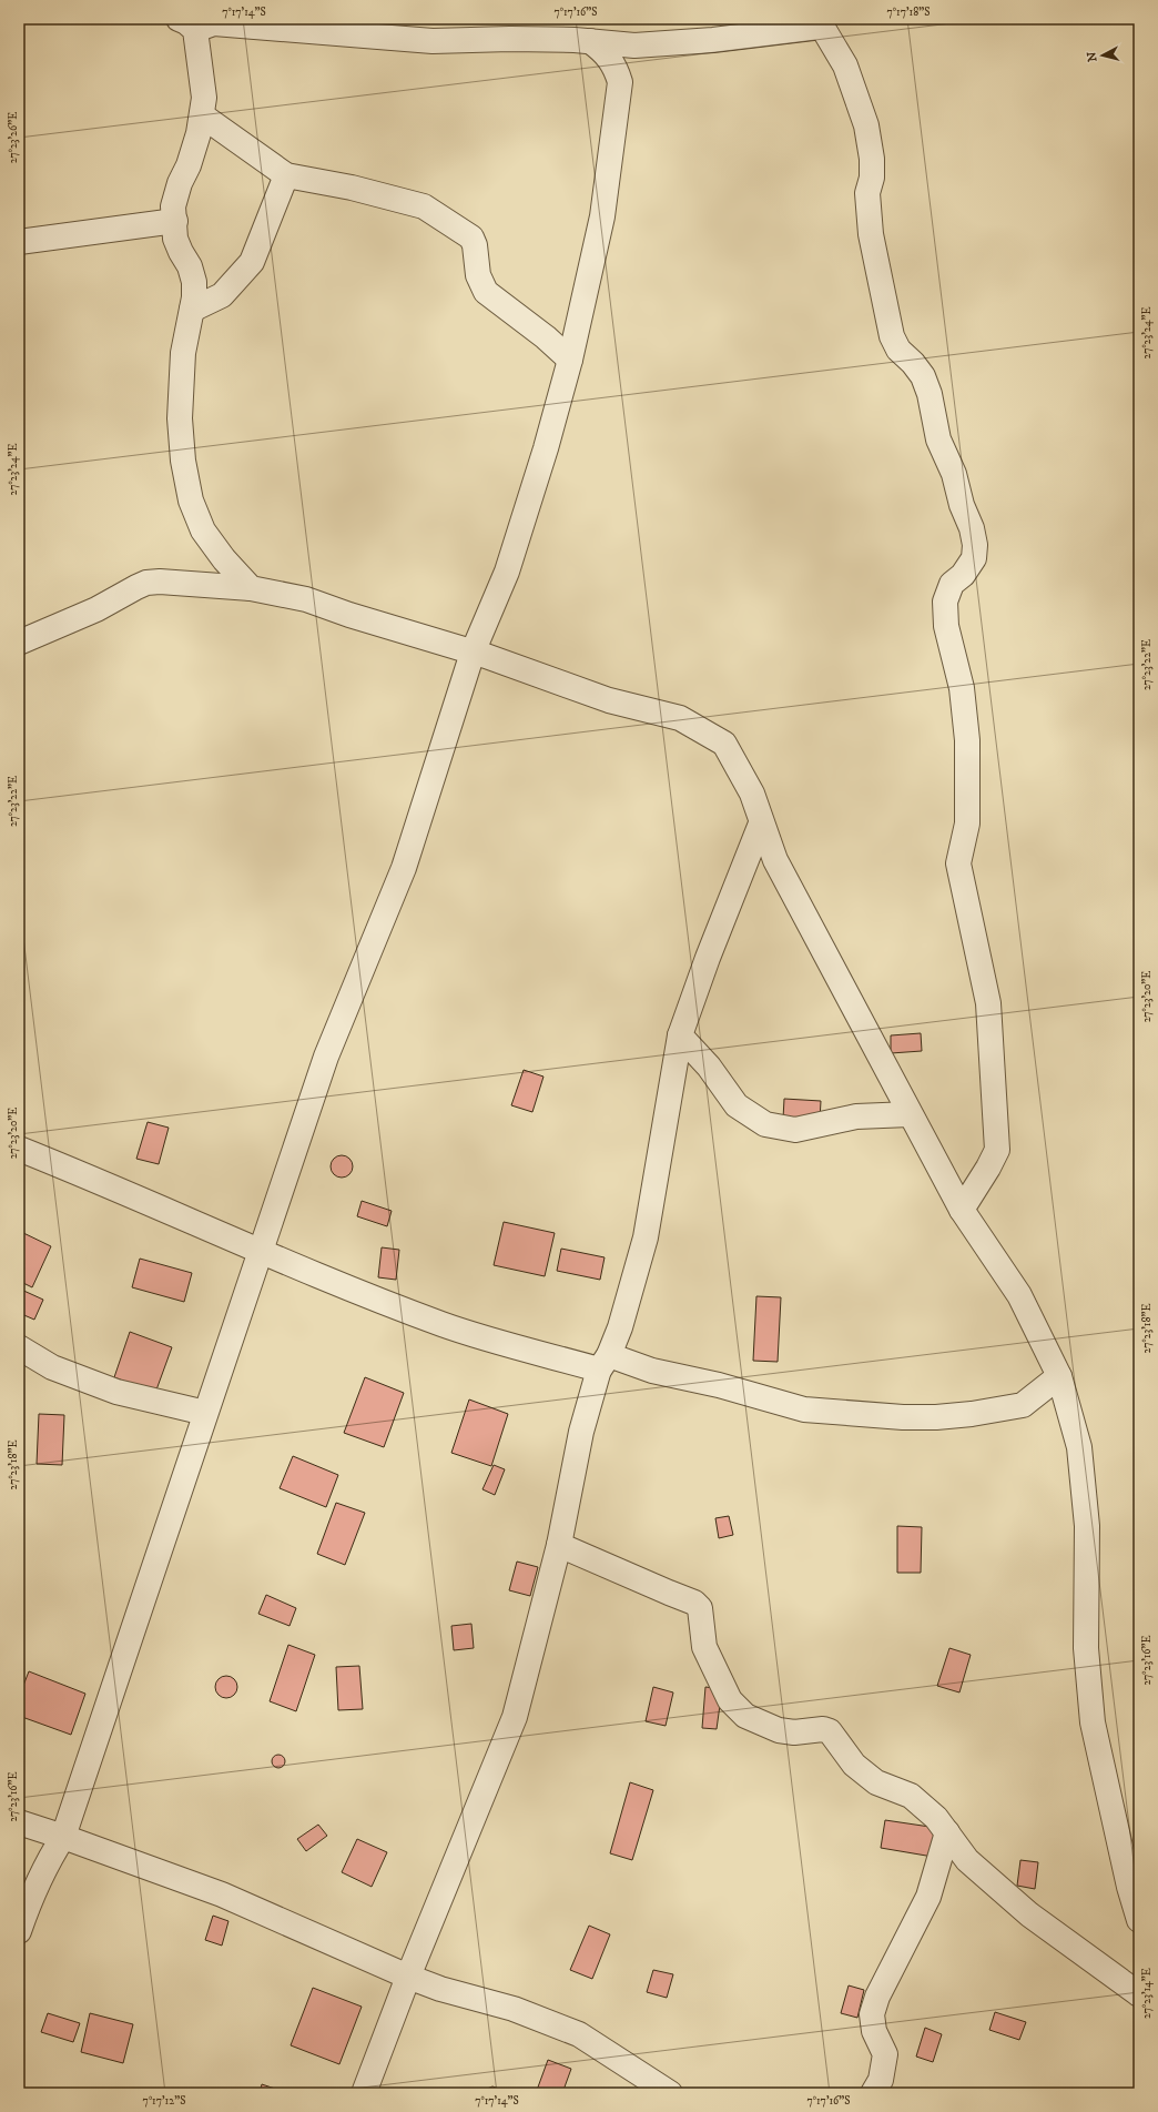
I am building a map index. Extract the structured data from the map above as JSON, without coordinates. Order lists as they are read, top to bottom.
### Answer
{
  "north": "left",
  "coordinates": [
    "7°17'14\"S",
    "7°17'16\"S",
    "7°17'18\"S",
    "27°23'26\"E",
    "27°23'24\"E",
    "27°23'22\"E",
    "27°23'20\"E",
    "27°23'18\"E",
    "27°23'16\"E",
    "27°23'14\"E",
    "7°17'12\"S"
  ]
}
